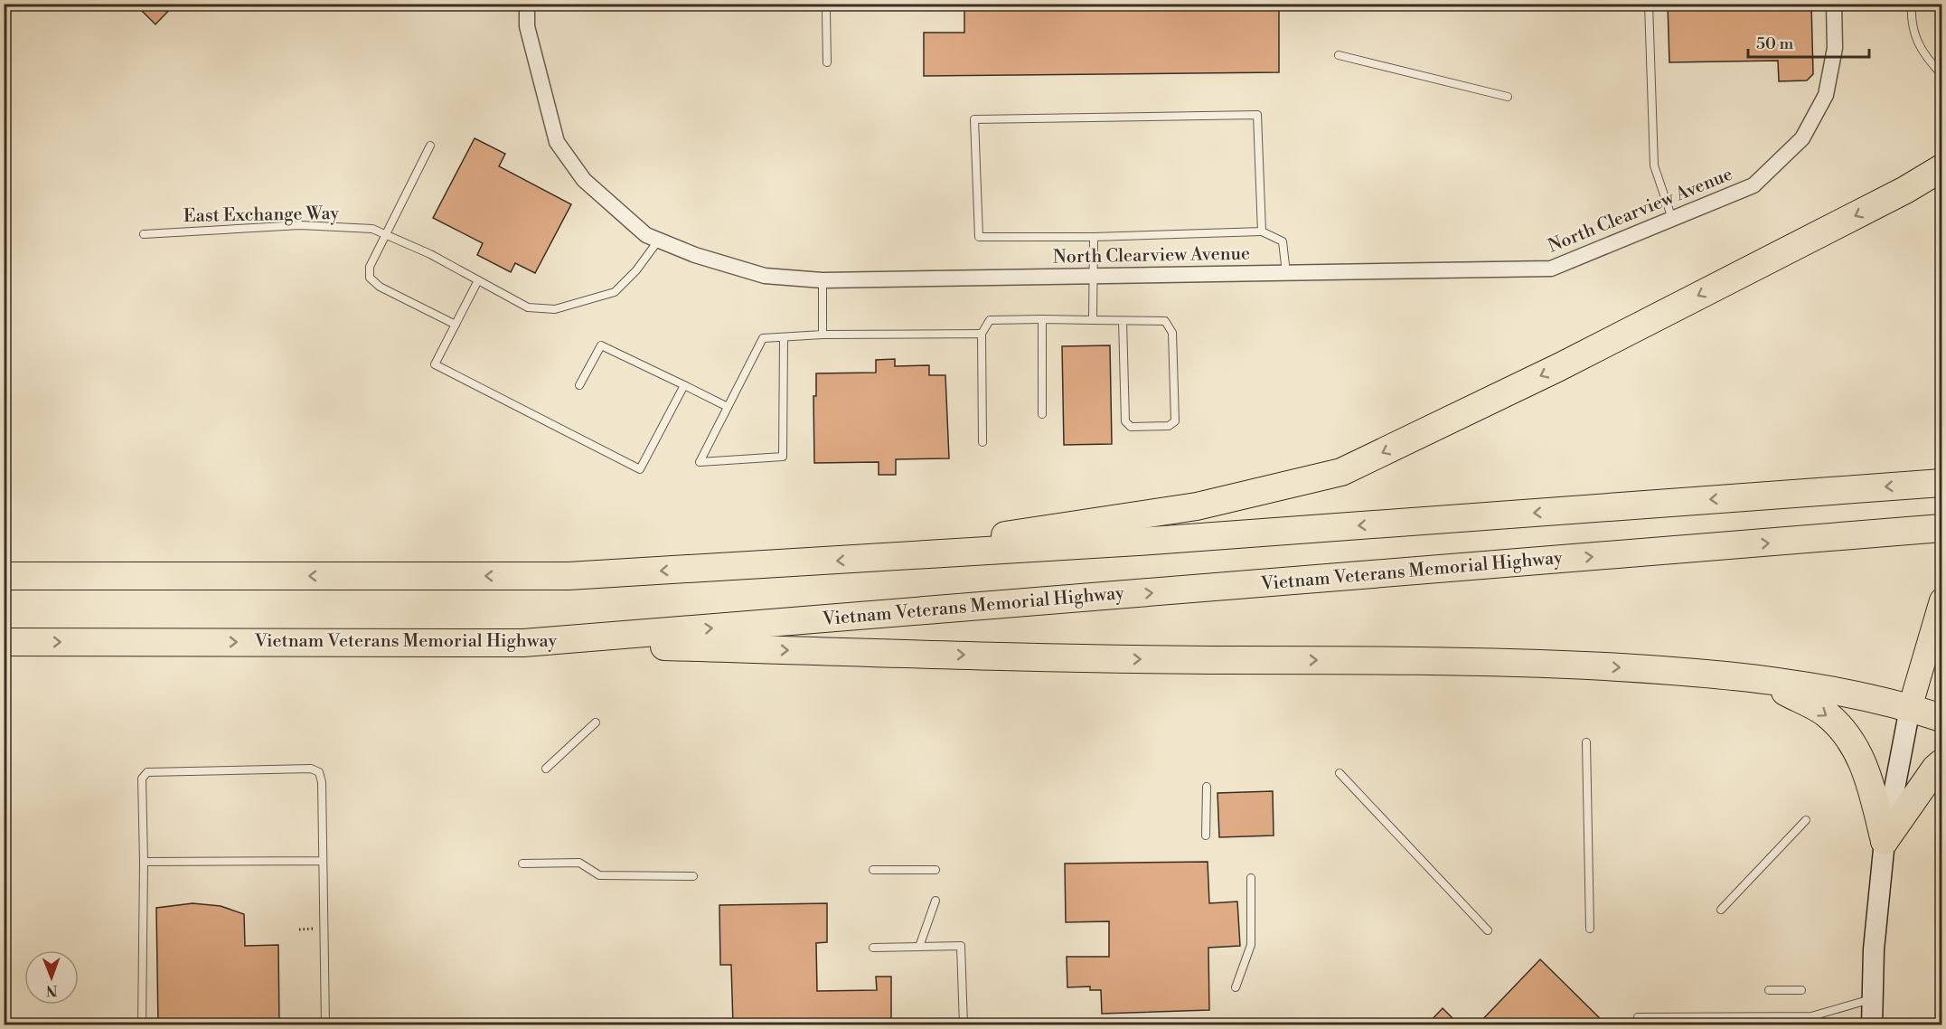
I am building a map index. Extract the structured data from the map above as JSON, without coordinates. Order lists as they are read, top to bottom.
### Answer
{
  "streets": {
    "highway": ["Vietnam Veterans Memorial Highway"],
    "street": ["North Clearview Avenue"],
    "lane": ["East Exchange Way"]
  },
  "crossings": [
    ["North Clearview Avenue", "East Exchange Way"]
  ],
  "scale_bar": "50 m",
  "north": "bottom"
}
